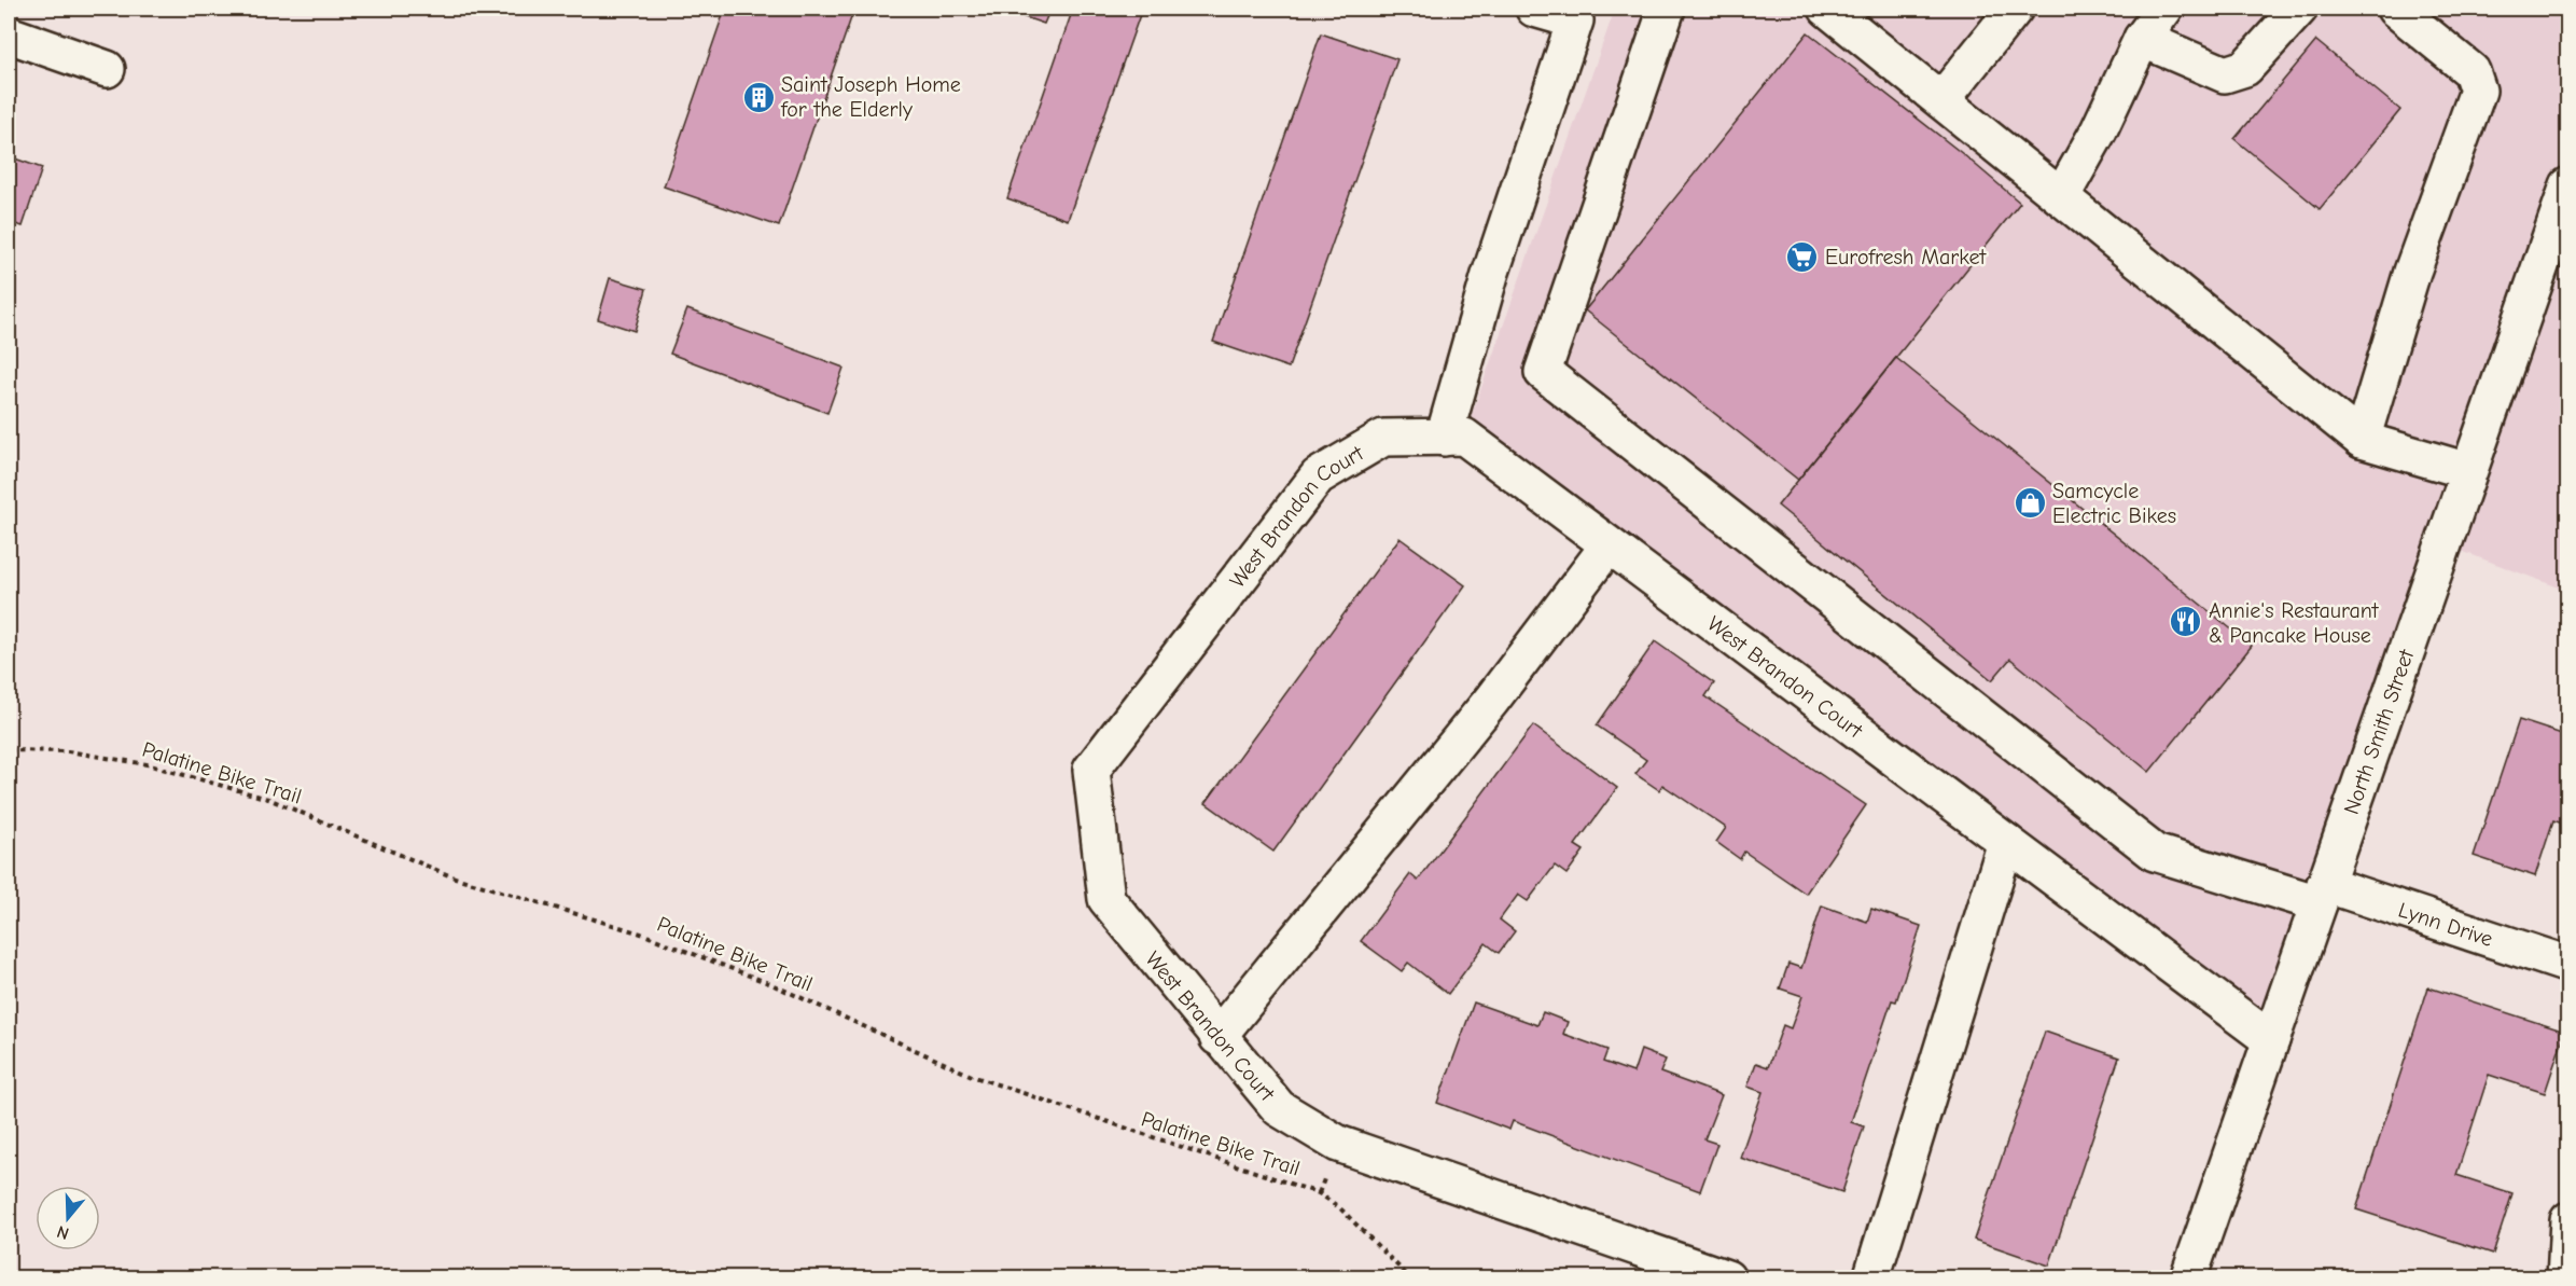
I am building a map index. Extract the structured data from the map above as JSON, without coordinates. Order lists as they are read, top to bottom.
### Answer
{
  "streets": {
    "street": ["West Brandon Court", "North Smith Street", "Lynn Drive"],
    "path": ["Palatine Bike Trail"]
  },
  "crossings": [
    ["West Brandon Court", "North Smith Street"],
    ["North Smith Street", "Lynn Drive"]
  ],
  "places": {
    "building": ["Saint Joseph Home for the Elderly"],
    "supermarket": ["Eurofresh Market"],
    "shop": ["Samcycle Electric Bikes"],
    "restaurant": ["Annie's Restaurant & Pancake House"]
  },
  "north": "bottom"
}
